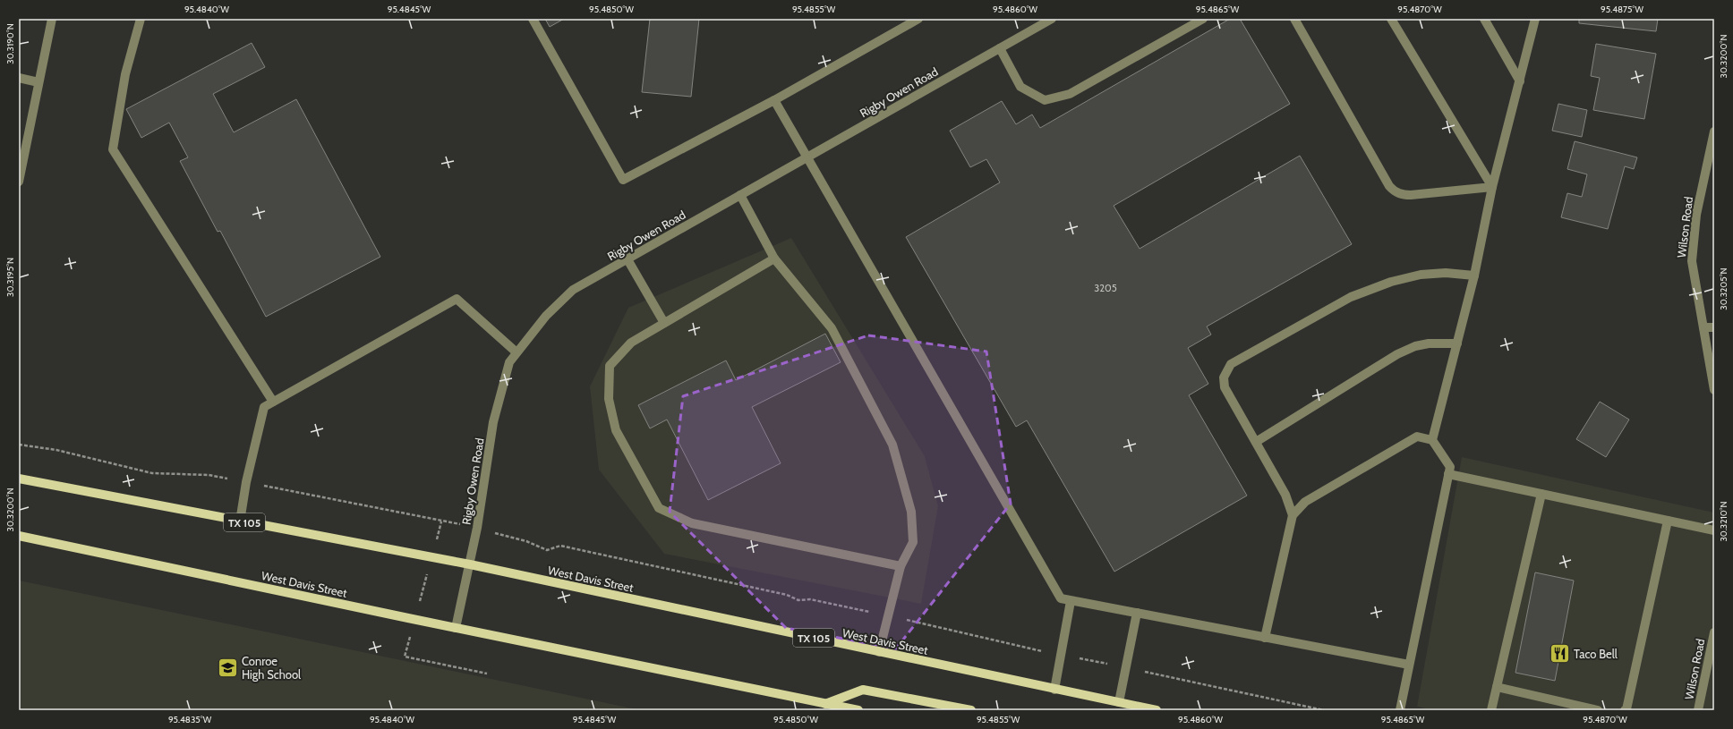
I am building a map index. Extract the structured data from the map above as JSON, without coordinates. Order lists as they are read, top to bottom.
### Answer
{
  "streets": {
    "main road": ["TX 105", "West Davis Street"],
    "street": ["Rigby Owen Road", "Wilson Road"]
  },
  "crossings": [
    ["Rigby Owen Road", "West Davis Street"]
  ],
  "places": {
    "restaurant": ["Taco Bell"],
    "school or university": ["Conroe High School"]
  },
  "house_numbers": ["3205"],
  "coordinates": [
    "95.4840°W",
    "95.4845°W",
    "95.4850°W",
    "95.4855°W",
    "95.4860°W",
    "95.4865°W",
    "95.4870°W",
    "95.4875°W",
    "30.3190°N",
    "30.3200°N",
    "30.3195°N",
    "30.3205°N",
    "30.3210°N",
    "95.4835°W"
  ]
}
